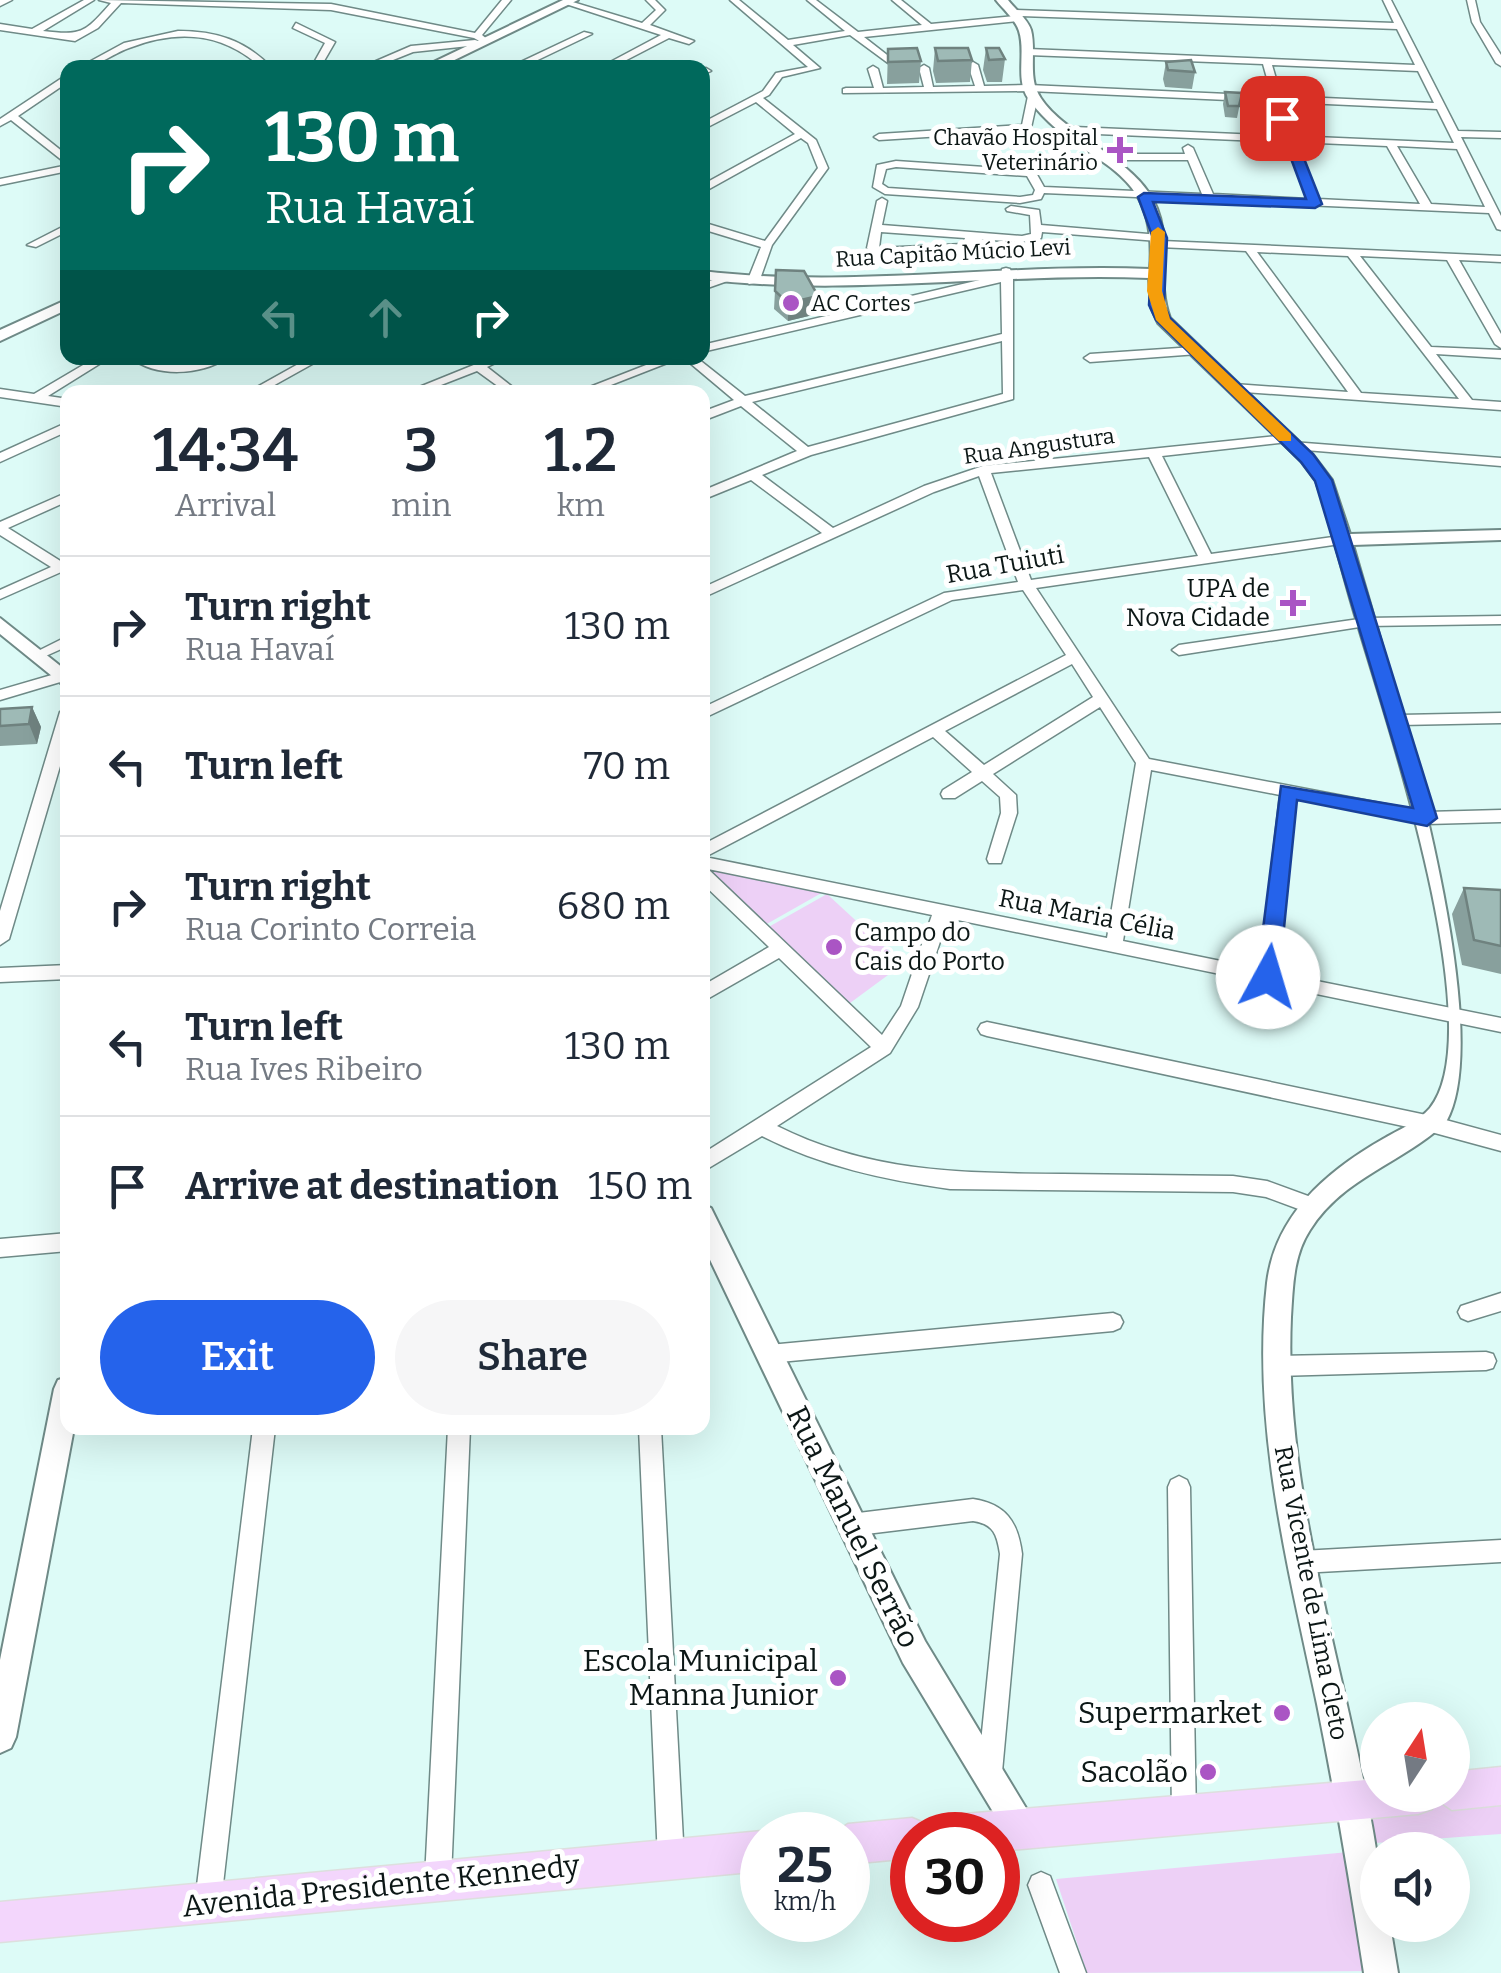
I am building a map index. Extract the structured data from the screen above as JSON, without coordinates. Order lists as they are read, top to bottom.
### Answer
{
  "streets": {
    "main road": [
      "Rua Capitão Múcio Levi",
      "Rua Manuel Serrão",
      "Rua Vicente de Lima Cleto",
      "Avenida Presidente Kennedy"
    ],
    "street": ["Rua Angustura", "Rua Tuiuti", "Rua Maria Célia"]
  },
  "places": {
    "health": ["Chavão Hospital Veterinário", "UPA de Nova Cidade"],
    "other": [
      "AC Cortes",
      "Campo do Cais do Porto",
      "Escola Municipal Manna Junior",
      "Supermarket",
      "Sacolão"
    ]
  },
  "north": "top",
  "page": {
    "turn": ["130 m", "Rua Havaí"],
    "eta": [
      "14:34",
      "Arrival",
      "3",
      "min",
      "1.2",
      "km"
    ],
    "list": [
      {
        "name": "Turn right",
        "note": "Rua Havaí",
        "value": "130 m"
      },
      {
        "name": "Turn left",
        "value": "70 m"
      },
      {
        "name": "Turn right",
        "note": "Rua Corinto Correia",
        "value": "680 m"
      },
      {
        "name": "Turn left",
        "note": "Rua Ives Ribeiro",
        "value": "130 m"
      },
      {
        "name": "Arrive at destination",
        "value": "150 m"
      }
    ],
    "buttons": ["Exit", "Share"],
    "speed": "25 km/h",
    "limit": "30"
  }
}
